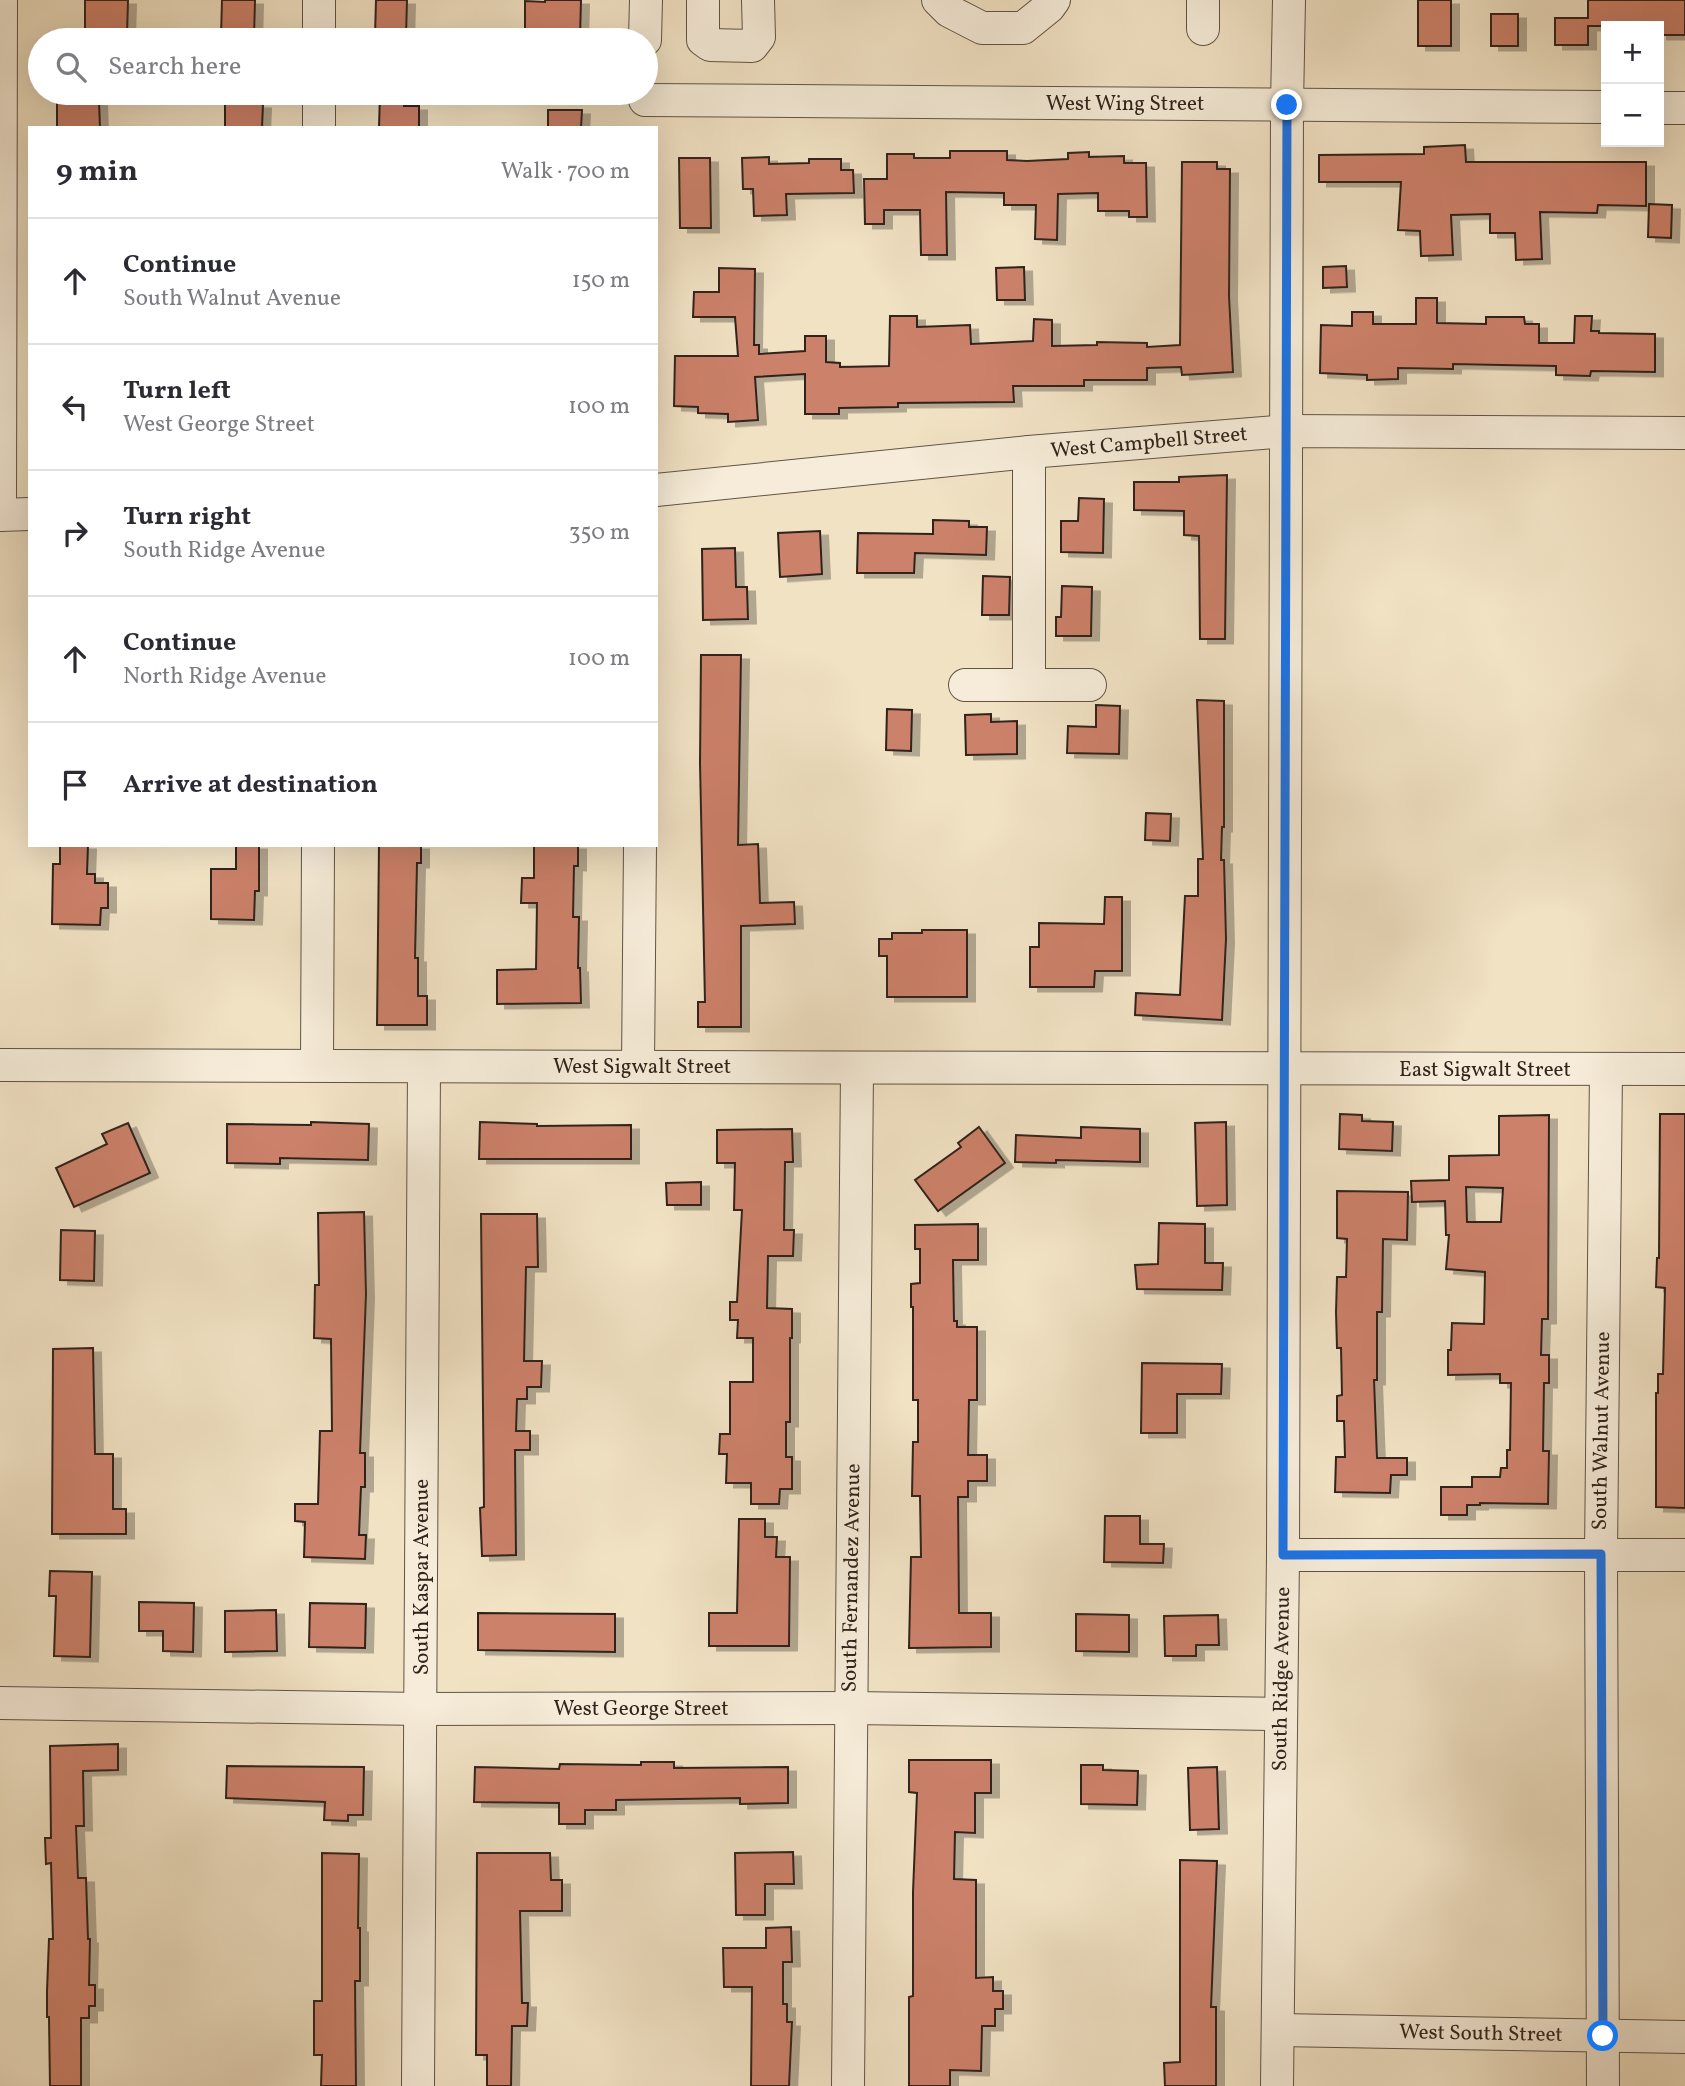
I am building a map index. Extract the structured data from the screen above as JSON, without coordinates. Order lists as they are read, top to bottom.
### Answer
{
  "streets": {
    "street": [
      "West Wing Street",
      "West Campbell Street",
      "West Sigwalt Street",
      "East Sigwalt Street",
      "South Walnut Avenue",
      "South Kaspar Avenue",
      "South Fernandez Avenue",
      "South Ridge Avenue",
      "West George Street",
      "West South Street"
    ]
  },
  "crossings": [
    ["West Wing Street", "South Ridge Avenue"],
    ["West Campbell Street", "South Ridge Avenue"],
    ["West Sigwalt Street", "East Sigwalt Street"],
    ["West Sigwalt Street", "South Kaspar Avenue"],
    ["West Sigwalt Street", "South Fernandez Avenue"],
    ["West Sigwalt Street", "South Ridge Avenue"],
    ["East Sigwalt Street", "South Walnut Avenue"],
    ["East Sigwalt Street", "South Ridge Avenue"],
    ["South Walnut Avenue", "West South Street"],
    ["South Kaspar Avenue", "West George Street"],
    ["South Fernandez Avenue", "West George Street"],
    ["South Ridge Avenue", "West George Street"],
    ["South Ridge Avenue", "West South Street"]
  ],
  "page": {
    "map_buttons": ["+", "−"],
    "search": "Search here",
    "heading": ["9 min", "Walk · 700 m"],
    "list": [
      ["Continue", "South Walnut Avenue", "150 m"],
      ["Turn left", "West George Street", "100 m"],
      ["Turn right", "South Ridge Avenue", "350 m"],
      ["Continue", "North Ridge Avenue", "100 m"],
      "Arrive at destination"
    ]
  }
}
